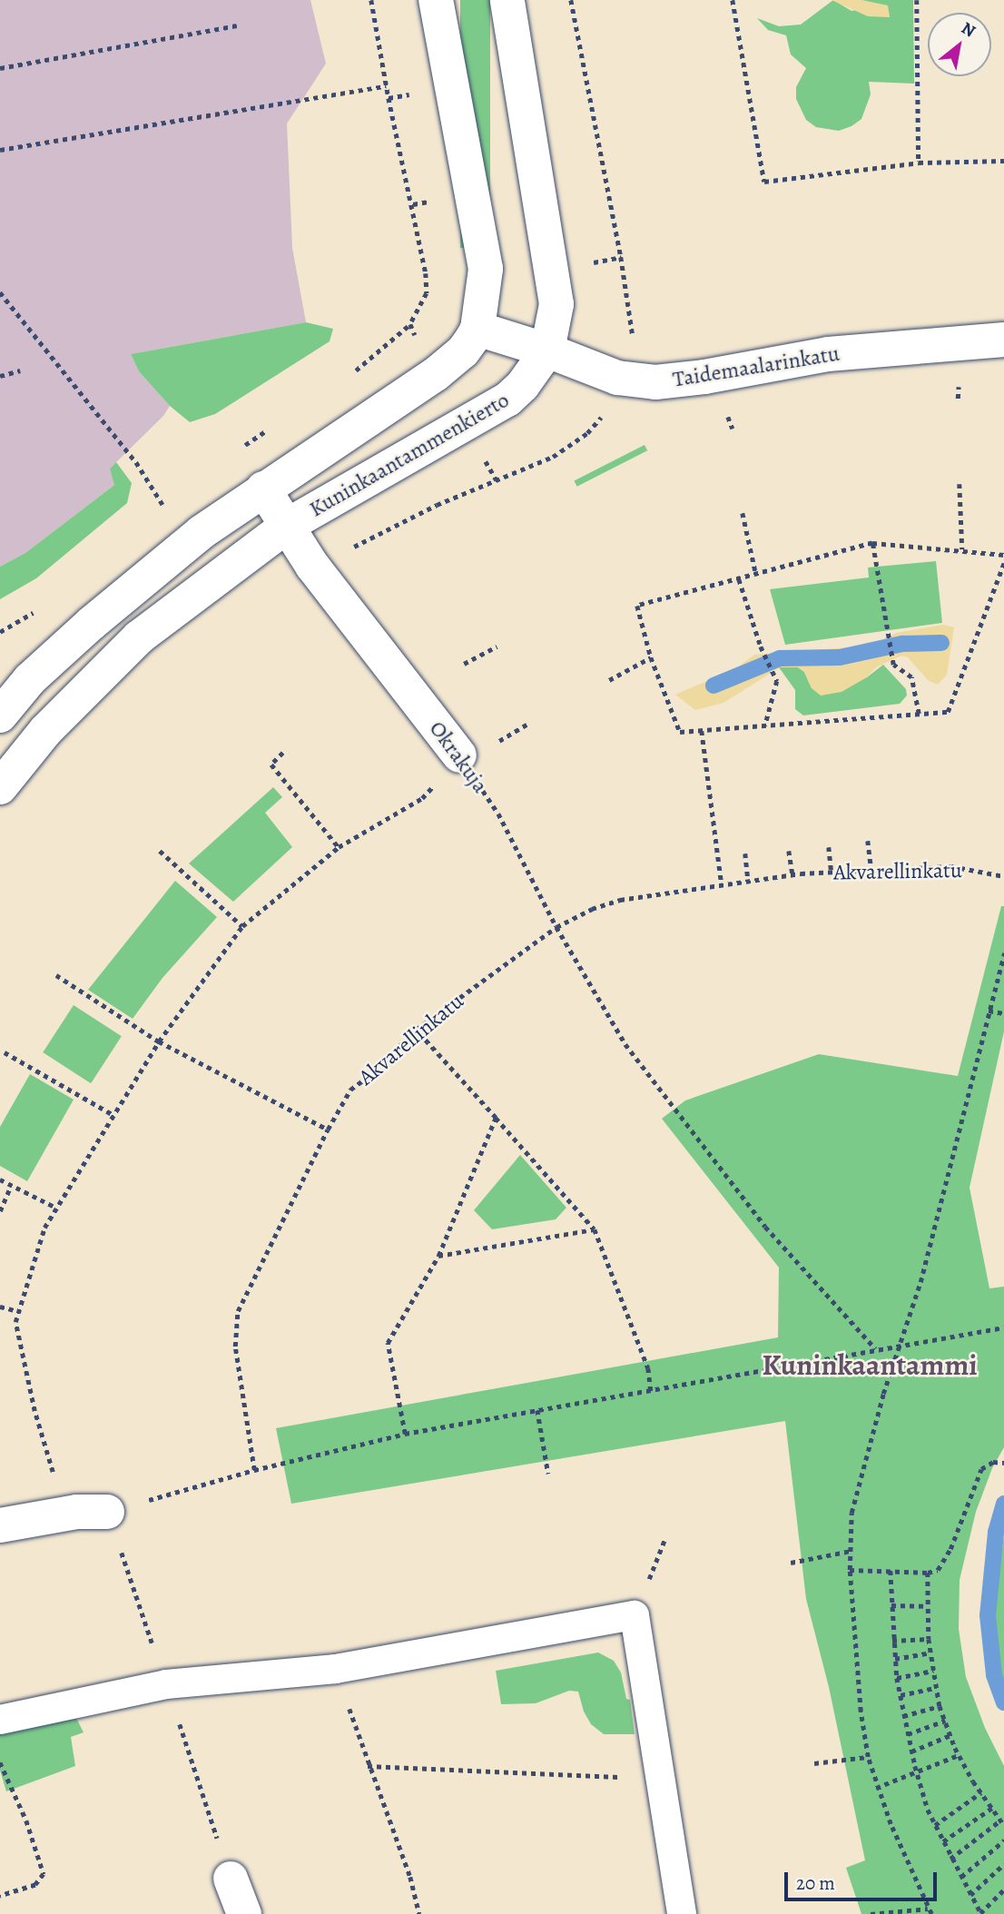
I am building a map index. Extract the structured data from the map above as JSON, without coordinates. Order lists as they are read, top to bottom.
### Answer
{
  "streets": {
    "street": ["Taidemaalarinkatu", "Kuninkaantammenkierto", "Okrakuja"],
    "path": ["Akvarellinkatu"]
  },
  "crossings": [
    ["Taidemaalarinkatu", "Kuninkaantammenkierto"],
    ["Kuninkaantammenkierto", "Okrakuja"],
    ["Okrakuja", "Akvarellinkatu"]
  ],
  "districts": ["Kuninkaantammi"],
  "scale_bar": "20 m",
  "north": "top right"
}
